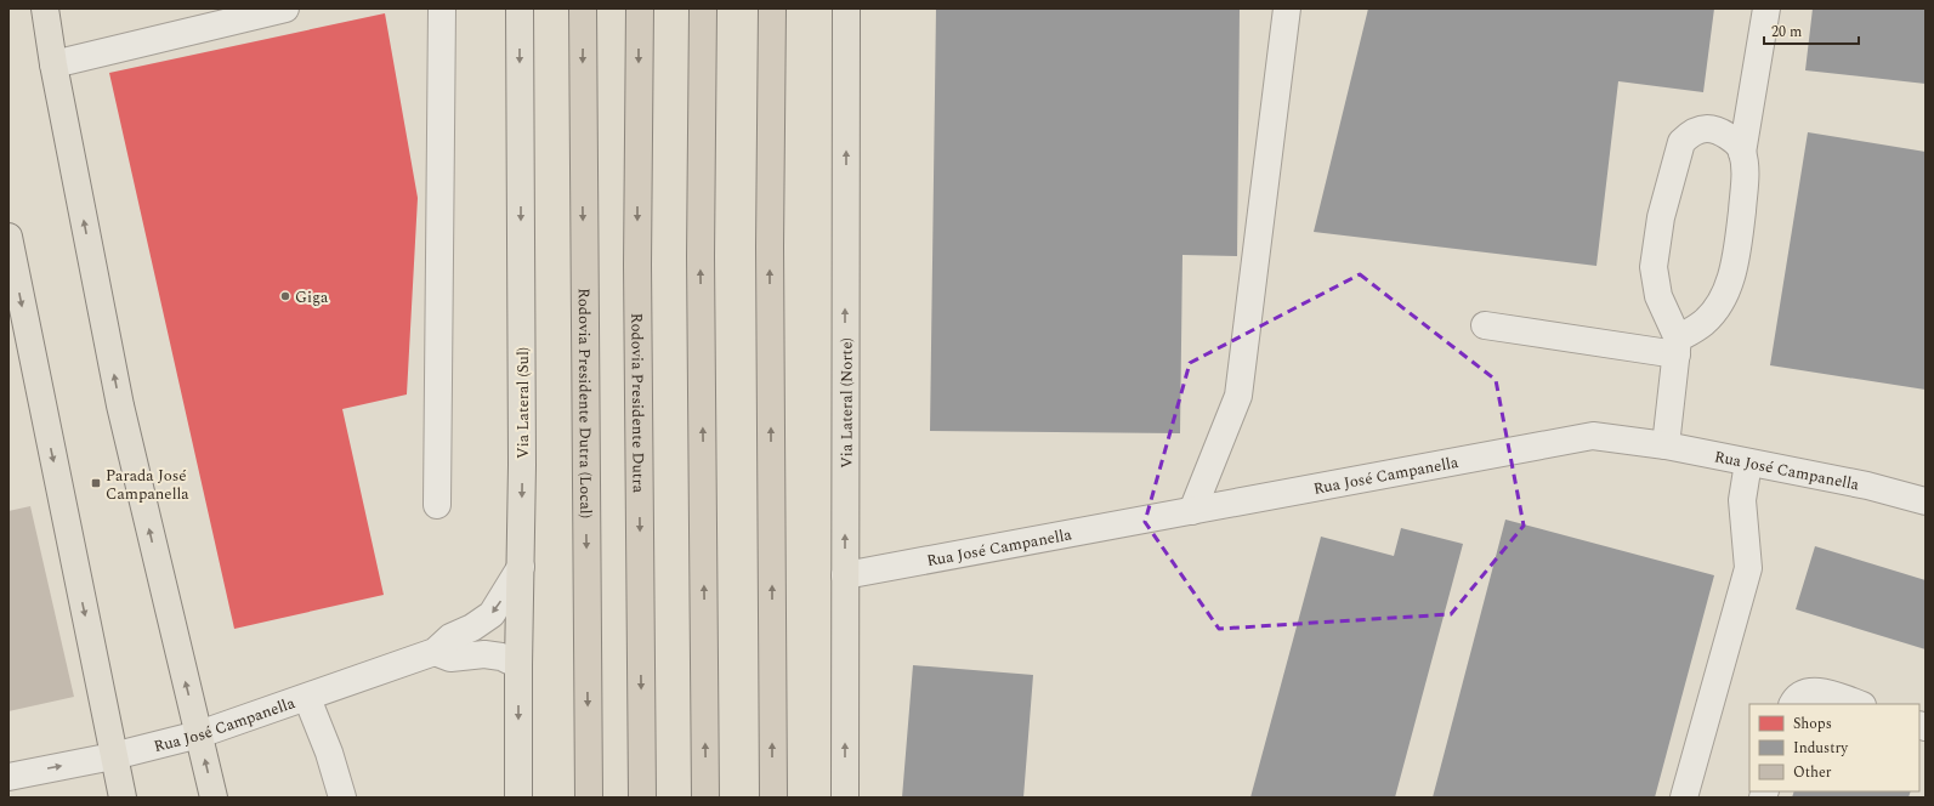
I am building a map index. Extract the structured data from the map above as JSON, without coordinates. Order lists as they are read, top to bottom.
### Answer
{
  "streets": {
    "highway": ["Rodovia Presidente Dutra (Local)", "Rodovia Presidente Dutra"],
    "main road": ["Via Lateral (Sul)", "Via Lateral (Norte)"],
    "street": ["Rua José Campanella"]
  },
  "crossings": [
    ["Via Lateral (Sul)", "Rua José Campanella"],
    ["Via Lateral (Norte)", "Rua José Campanella"]
  ],
  "one_way": ["Via Lateral (Sul)", "Via Lateral (Norte)"],
  "places": {
    "other": ["Giga"],
    "transit": ["Parada José Campanella"]
  },
  "legend": ["Shops", "Industry", "Other"],
  "scale_bar": "20 m"
}
